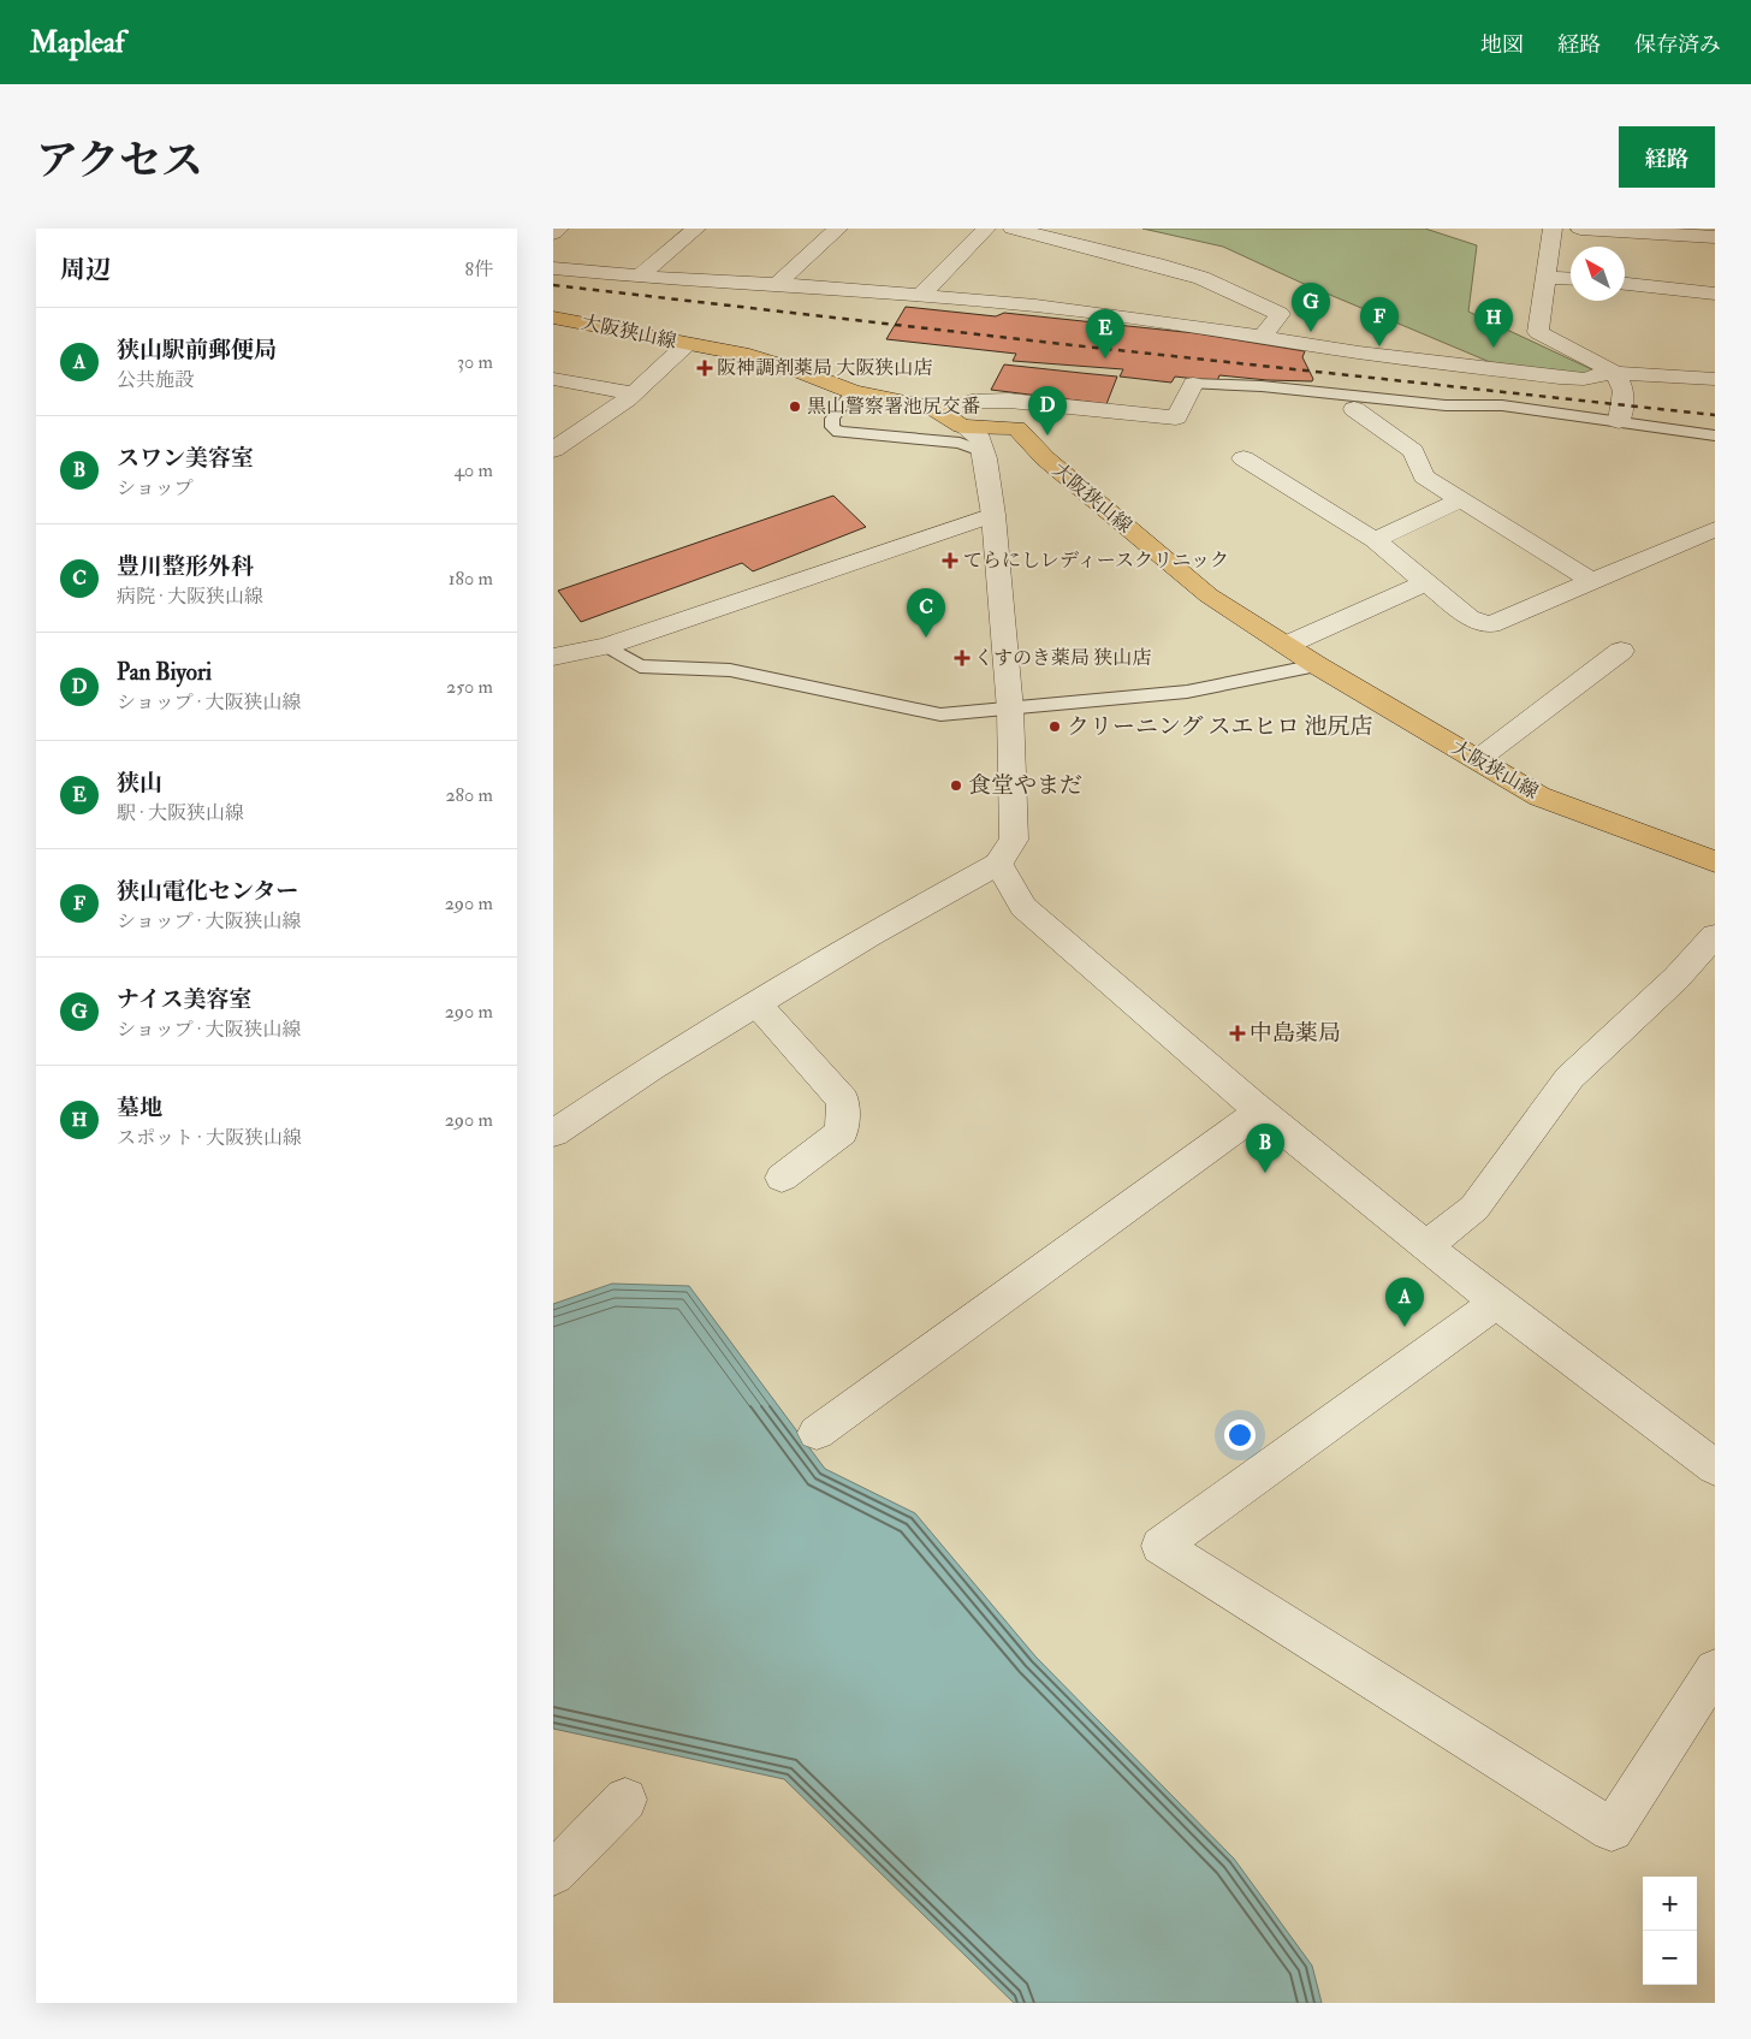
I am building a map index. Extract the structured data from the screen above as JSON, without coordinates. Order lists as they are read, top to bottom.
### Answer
{
  "streets": {
    "main road": ["大阪狭山線"]
  },
  "places": {
    "health": [
      "阪神調剤薬局 大阪狭山店",
      "てらにしレディースクリニック",
      "くすのき薬局 狭山店",
      "中島薬局"
    ],
    "other": ["黒山警察署池尻交番", "クリーニング スエヒロ 池尻店", "食堂やまだ"]
  },
  "north": "top left",
  "page": {
    "header": "Mapleaf",
    "nav": ["地図", "経路", "保存済み"],
    "title": "アクセス",
    "buttons": "経路",
    "heading": ["周辺", "8件"],
    "pins": [
      "G",
      "F",
      "H",
      "E",
      "D",
      "C",
      "B",
      "A"
    ],
    "list": [
      {
        "mark": "A",
        "name": "狭山駅前郵便局",
        "note": "公共施設",
        "value": "30 m"
      },
      {
        "mark": "B",
        "name": "スワン美容室",
        "note": "ショップ",
        "value": "40 m"
      },
      {
        "mark": "C",
        "name": "豊川整形外科",
        "note": "病院 · 大阪狭山線",
        "value": "180 m"
      },
      {
        "mark": "D",
        "name": "Pan Biyori",
        "note": "ショップ · 大阪狭山線",
        "value": "250 m"
      },
      {
        "mark": "E",
        "name": "狭山",
        "note": "駅 · 大阪狭山線",
        "value": "280 m"
      },
      {
        "mark": "F",
        "name": "狭山電化センター",
        "note": "ショップ · 大阪狭山線",
        "value": "290 m"
      },
      {
        "mark": "G",
        "name": "ナイス美容室",
        "note": "ショップ · 大阪狭山線",
        "value": "290 m"
      },
      {
        "mark": "H",
        "name": "墓地",
        "note": "スポット · 大阪狭山線",
        "value": "290 m"
      }
    ],
    "map_buttons": ["+", "−"]
  }
}
